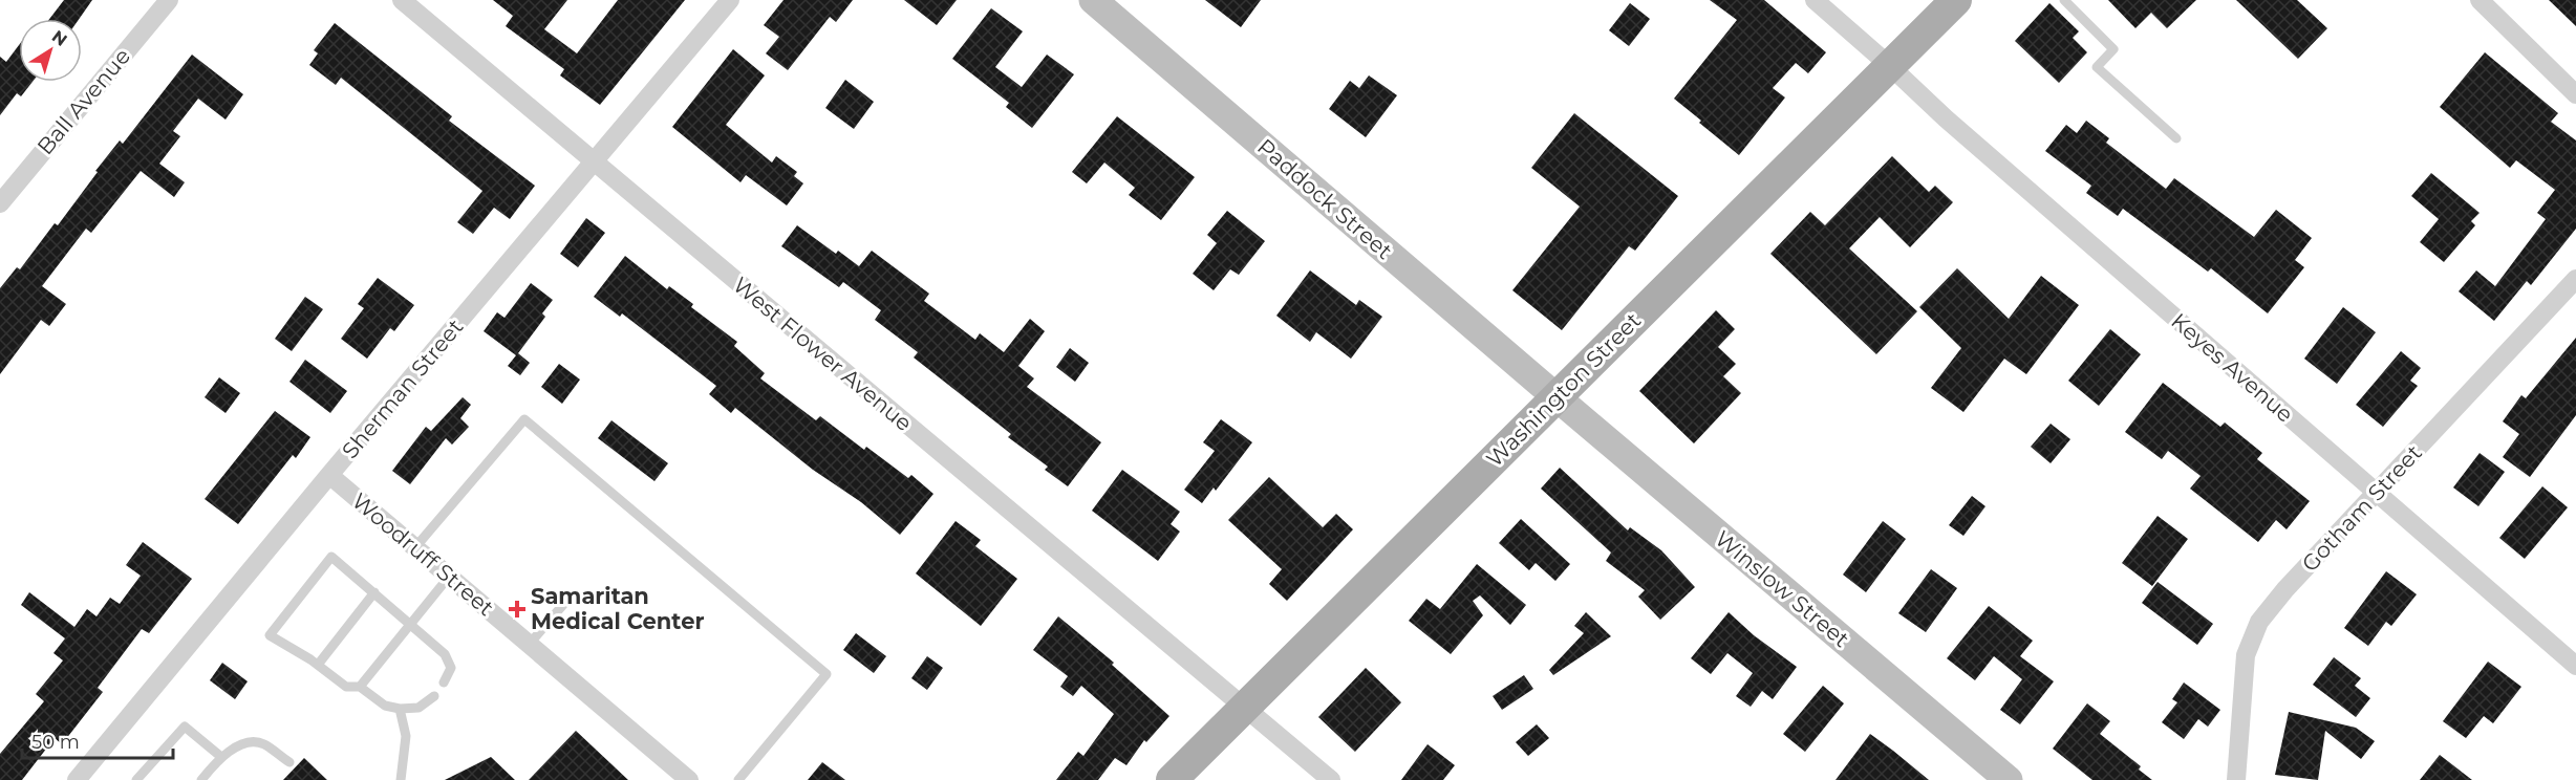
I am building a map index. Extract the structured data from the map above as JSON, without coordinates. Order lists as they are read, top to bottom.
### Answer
{
  "streets": {
    "main road": ["Paddock Street", "Washington Street", "Winslow Street"],
    "street": [
      "Ball Avenue",
      "West Flower Avenue",
      "Keyes Avenue",
      "Sherman Street",
      "Gotham Street",
      "Woodruff Street"
    ]
  },
  "crossings": [
    ["Paddock Street", "Washington Street"],
    ["Paddock Street", "Winslow Street"],
    ["West Flower Avenue", "Sherman Street"],
    ["West Flower Avenue", "Washington Street"],
    ["Keyes Avenue", "Washington Street"],
    ["Keyes Avenue", "Gotham Street"],
    ["Sherman Street", "Woodruff Street"],
    ["Washington Street", "Winslow Street"]
  ],
  "places": {
    "health": ["Samaritan Medical Center"]
  },
  "scale_bar": "50 m",
  "north": "top right"
}
